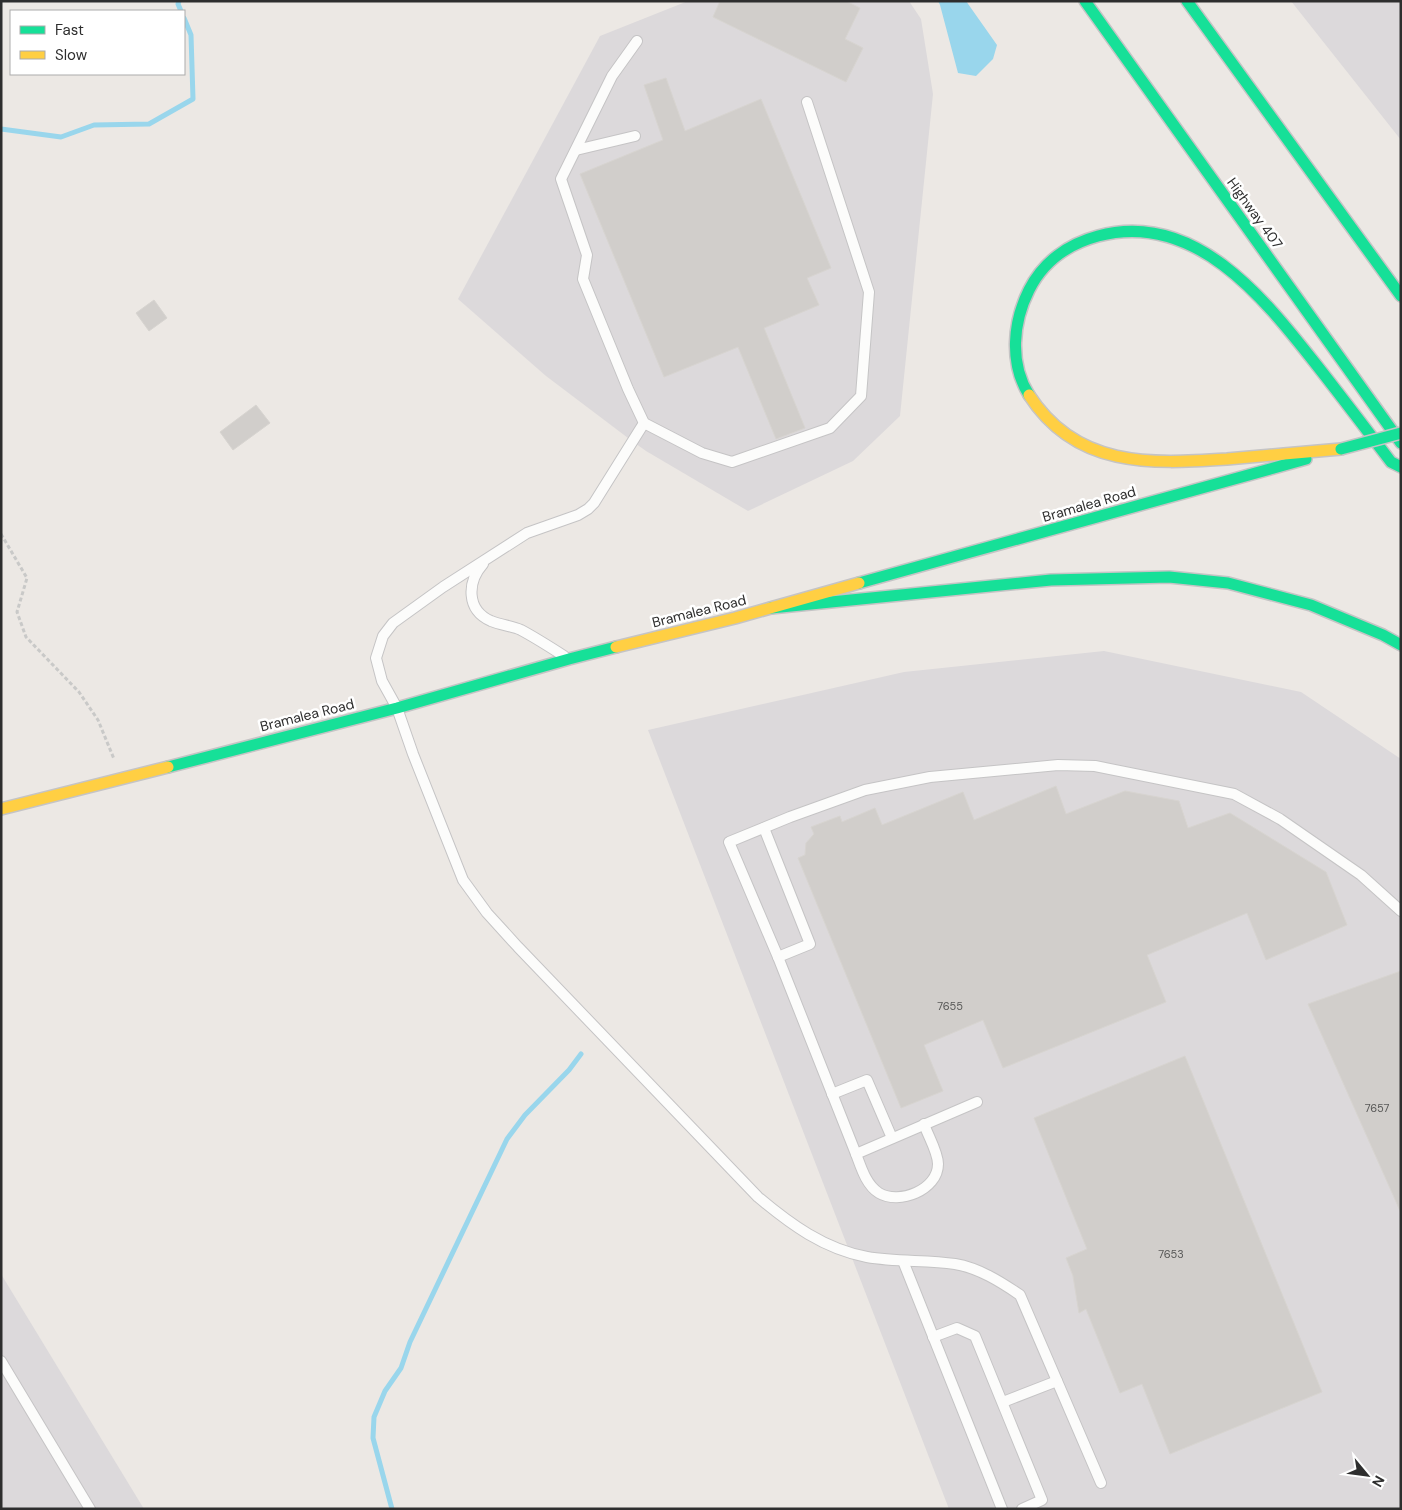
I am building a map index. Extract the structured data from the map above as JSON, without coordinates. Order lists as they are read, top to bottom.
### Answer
{
  "streets": {
    "main road": ["Highway 407", "Bramalea Road"]
  },
  "house_numbers": ["7655", "7657", "7653"],
  "legend": ["Fast", "Slow"],
  "north": "bottom right"
}
